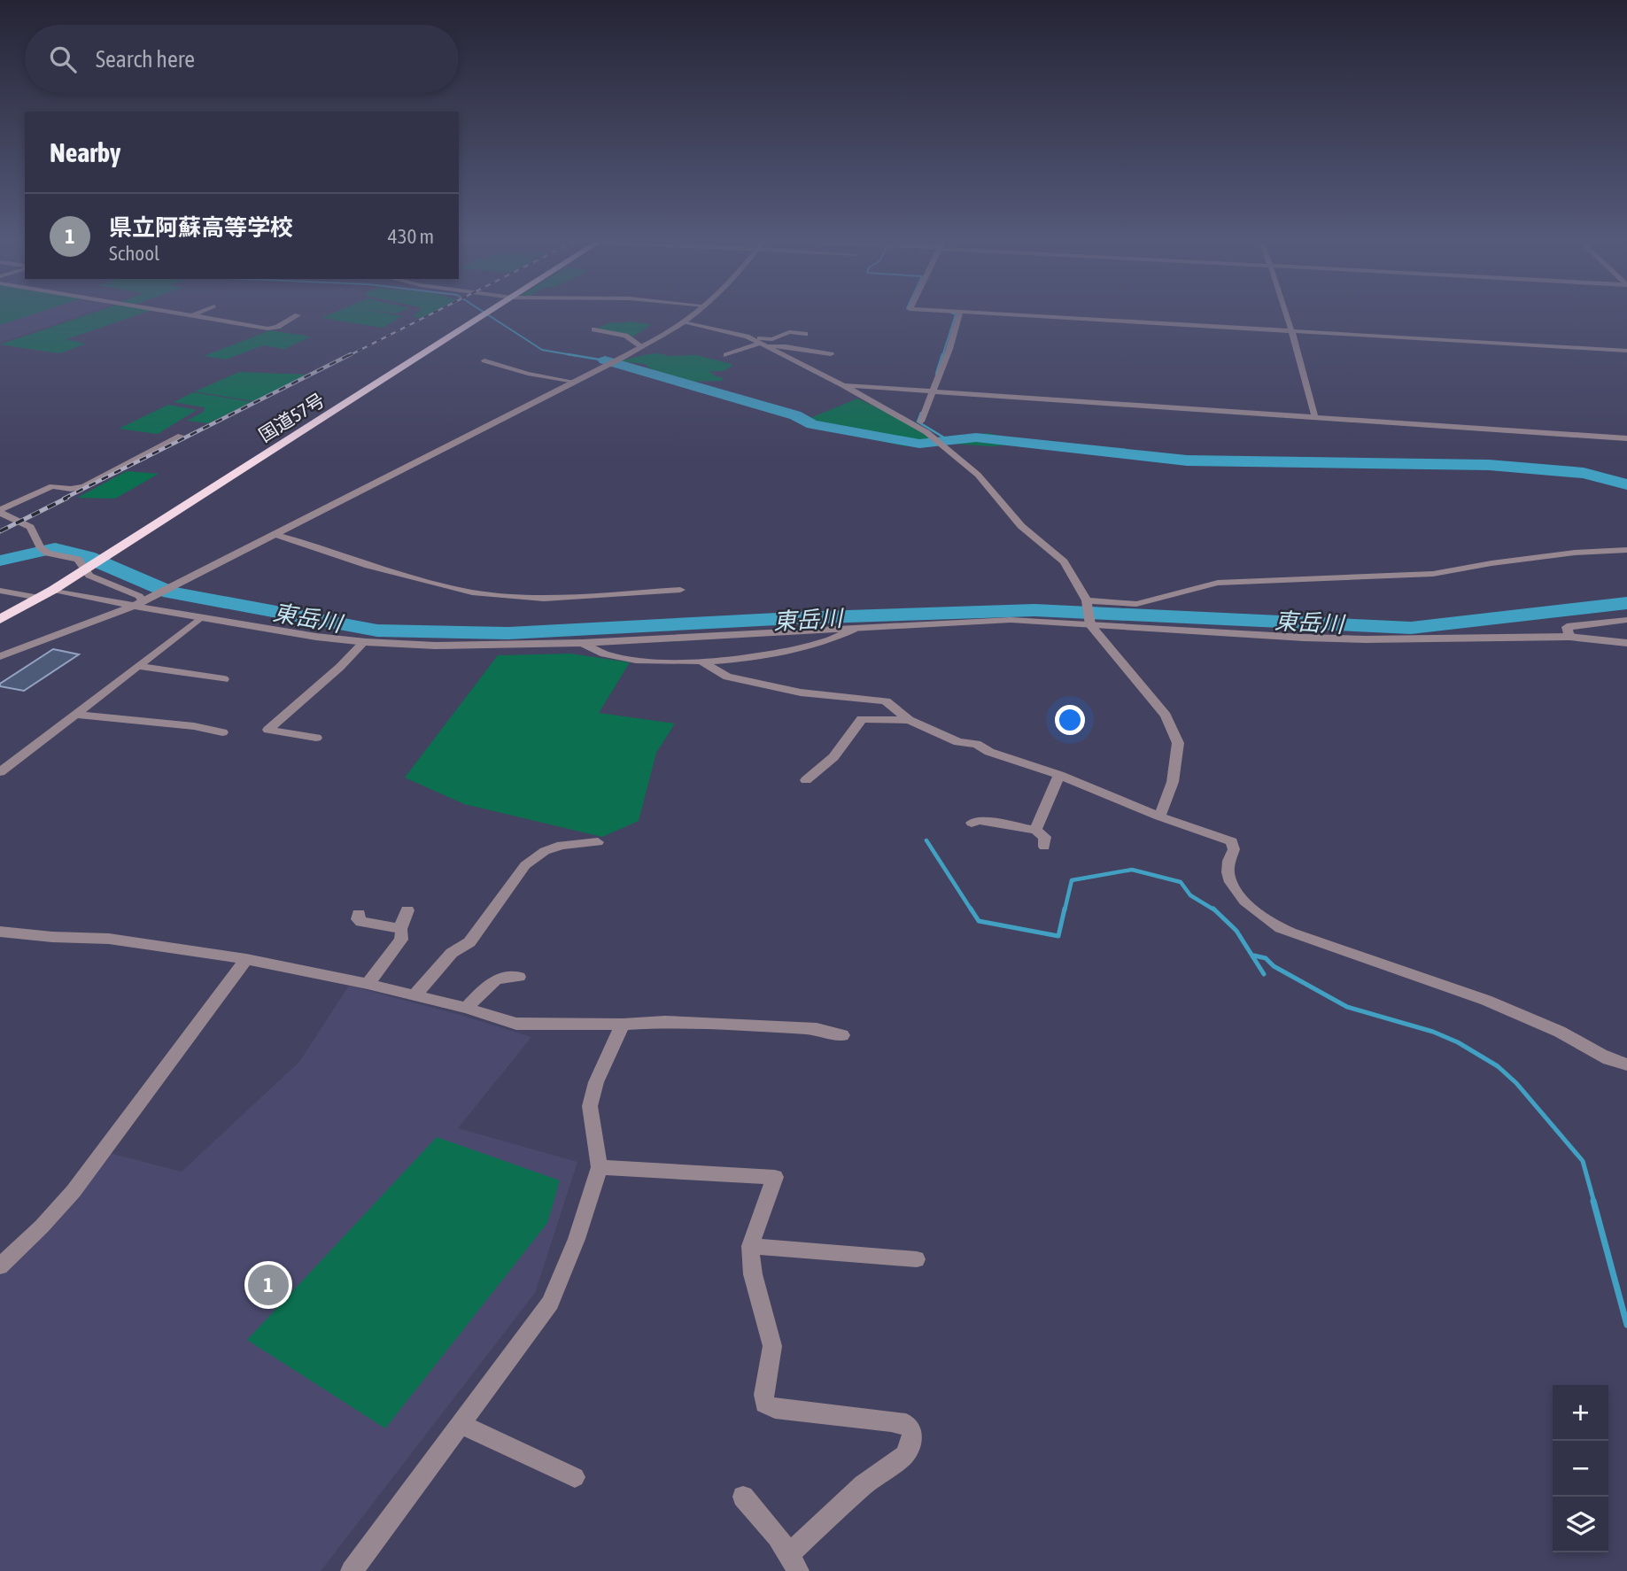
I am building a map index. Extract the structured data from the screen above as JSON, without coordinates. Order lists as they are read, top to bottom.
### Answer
{
  "streets": {
    "highway": ["国道57号"]
  },
  "water": ["東岳川"],
  "page": {
    "search": "Search here",
    "heading": "Nearby",
    "list": [
      {
        "mark": "1",
        "name": "県立阿蘇高等学校",
        "note": "School",
        "value": "430 m"
      }
    ],
    "pins": "1",
    "map_buttons": ["+", "−"]
  }
}
